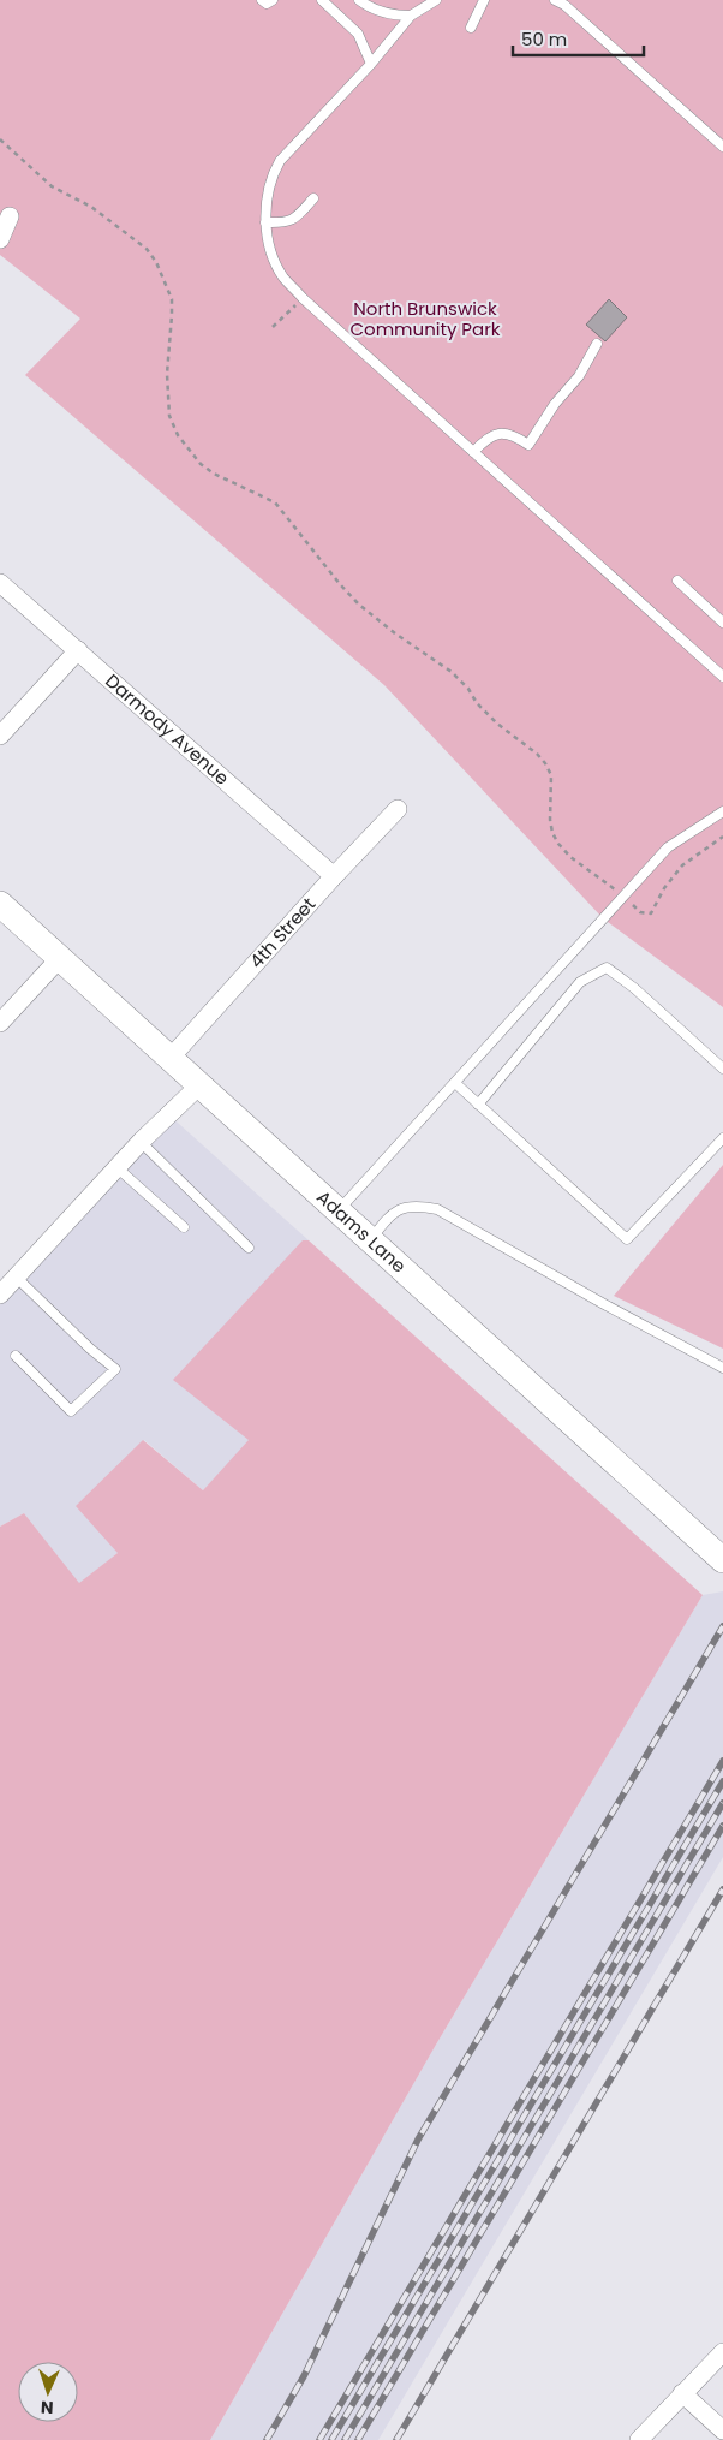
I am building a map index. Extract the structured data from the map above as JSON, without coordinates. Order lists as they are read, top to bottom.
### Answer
{
  "streets": {
    "street": ["Darmody Avenue", "4th Street", "Adams Lane"]
  },
  "crossings": [
    ["Darmody Avenue", "4th Street"],
    ["4th Street", "Adams Lane"]
  ],
  "parks": ["North Brunswick Community Park"],
  "scale_bar": "50 m",
  "north": "bottom"
}
